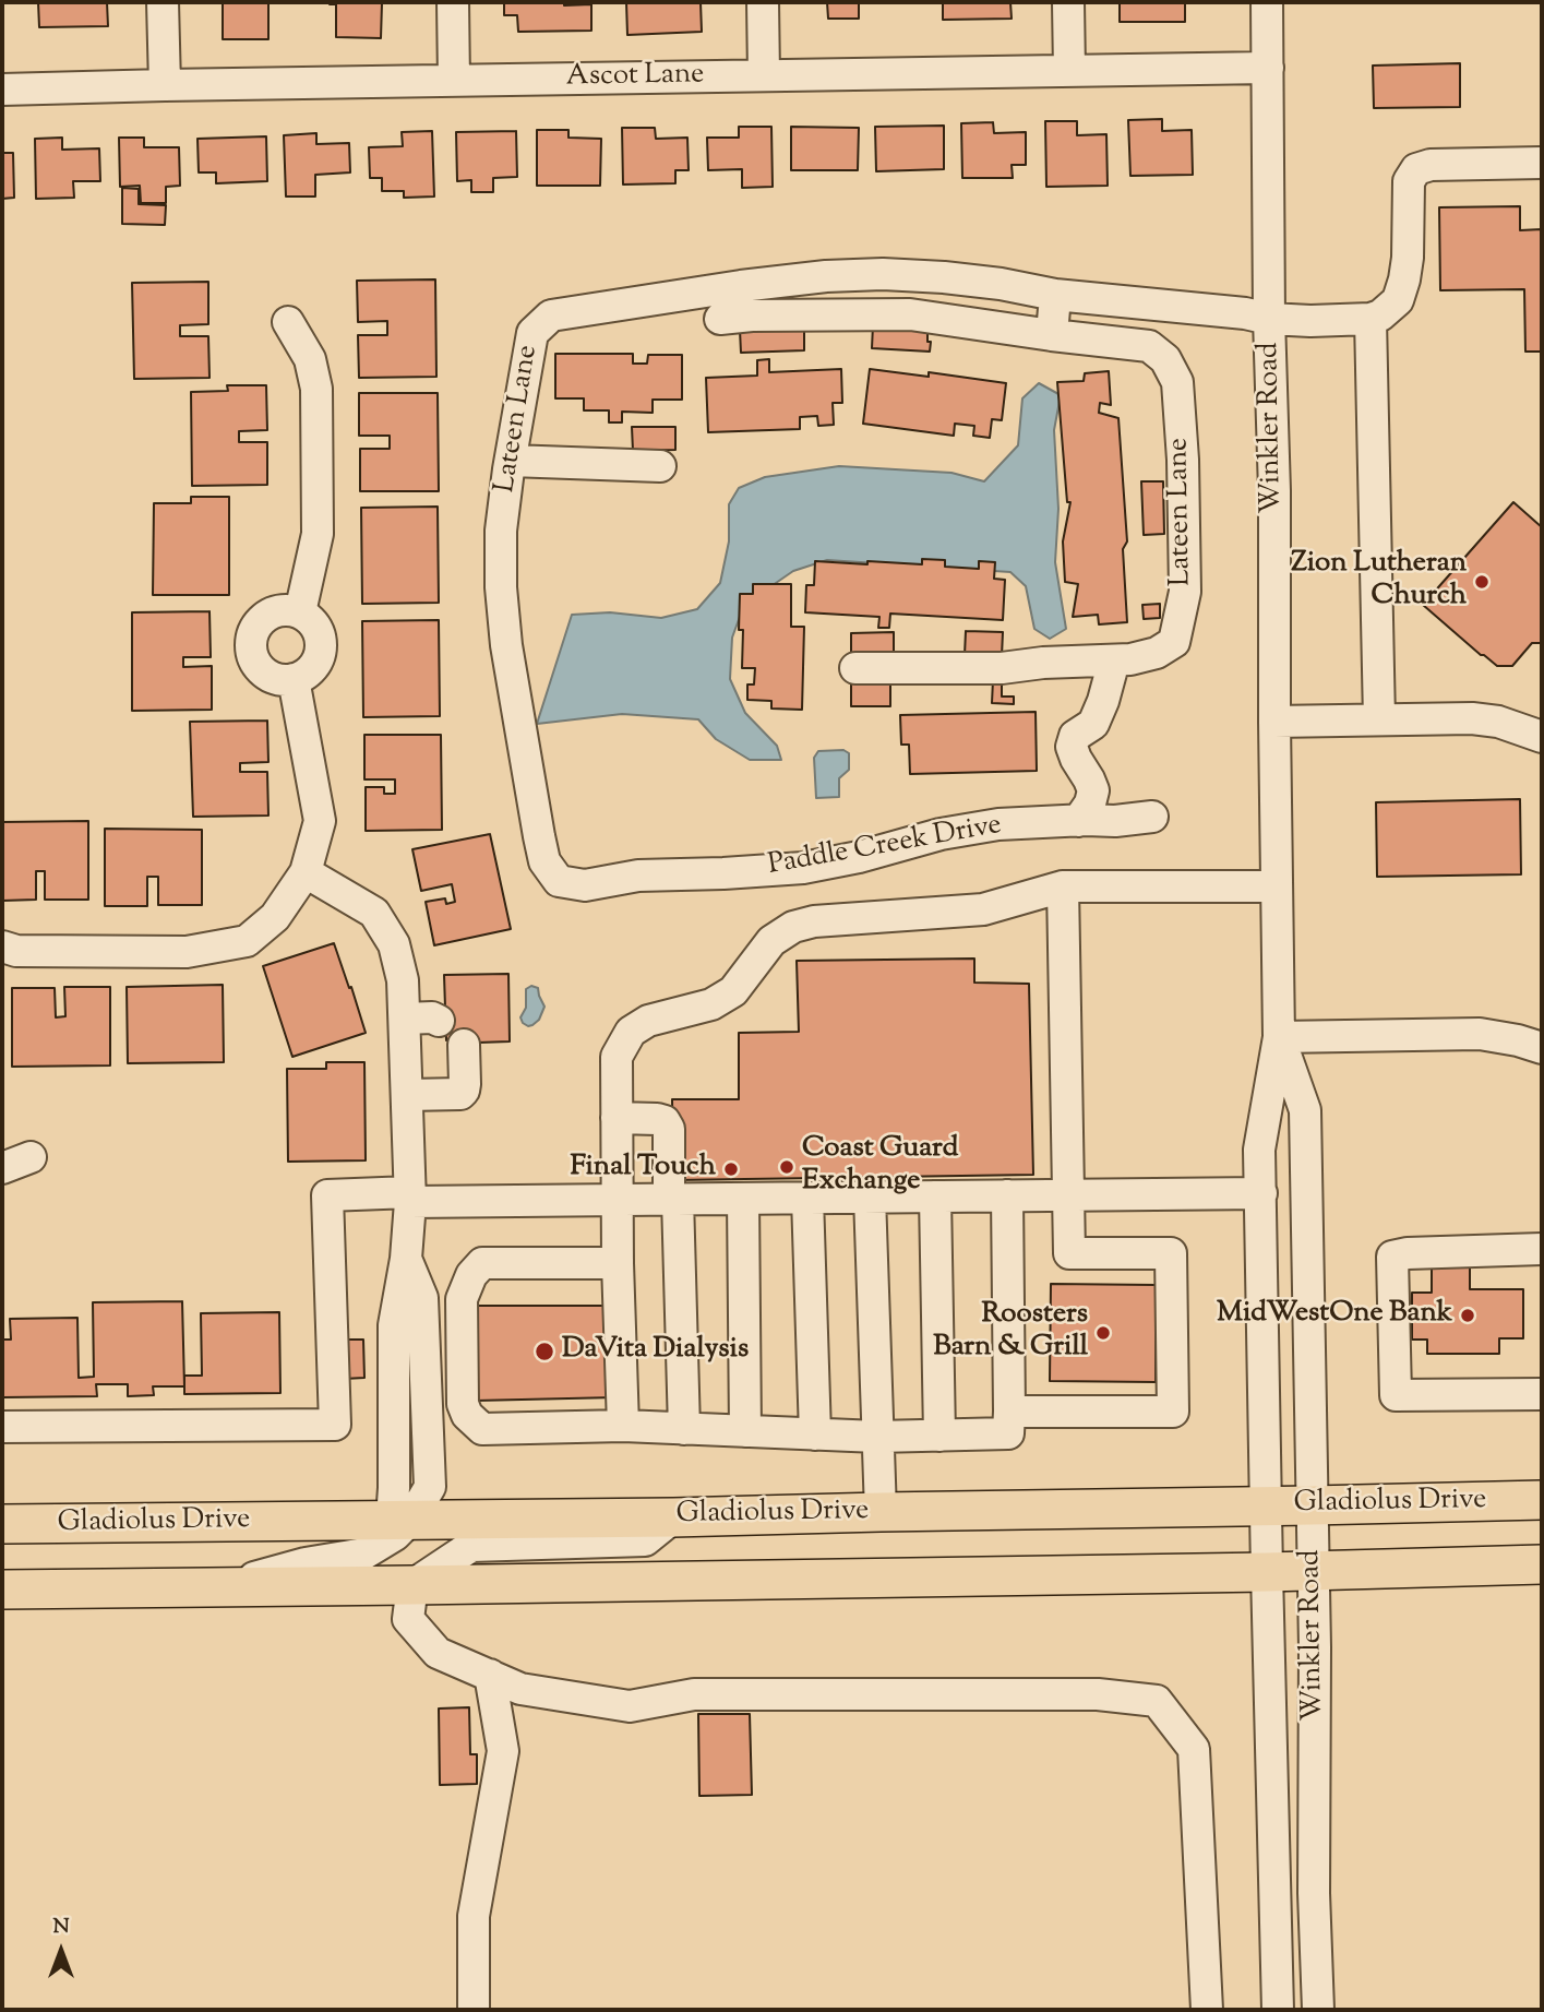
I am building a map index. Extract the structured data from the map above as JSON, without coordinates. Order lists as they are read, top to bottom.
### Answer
{
  "streets": {
    "main road": ["Gladiolus Drive"],
    "street": [
      "Ascot Lane",
      "Lateen Lane",
      "Winkler Road",
      "Paddle Creek Drive"
    ]
  },
  "crossings": [
    ["Ascot Lane", "Winkler Road"],
    ["Lateen Lane", "Winkler Road"],
    ["Lateen Lane", "Paddle Creek Drive"],
    ["Winkler Road", "Gladiolus Drive"]
  ],
  "places": [
    "Zion Lutheran Church",
    "Coast Guard Exchange",
    "Final Touch",
    "MidWestOne Bank",
    "Roosters Barn & Grill",
    "DaVita Dialysis"
  ],
  "north": "top"
}
